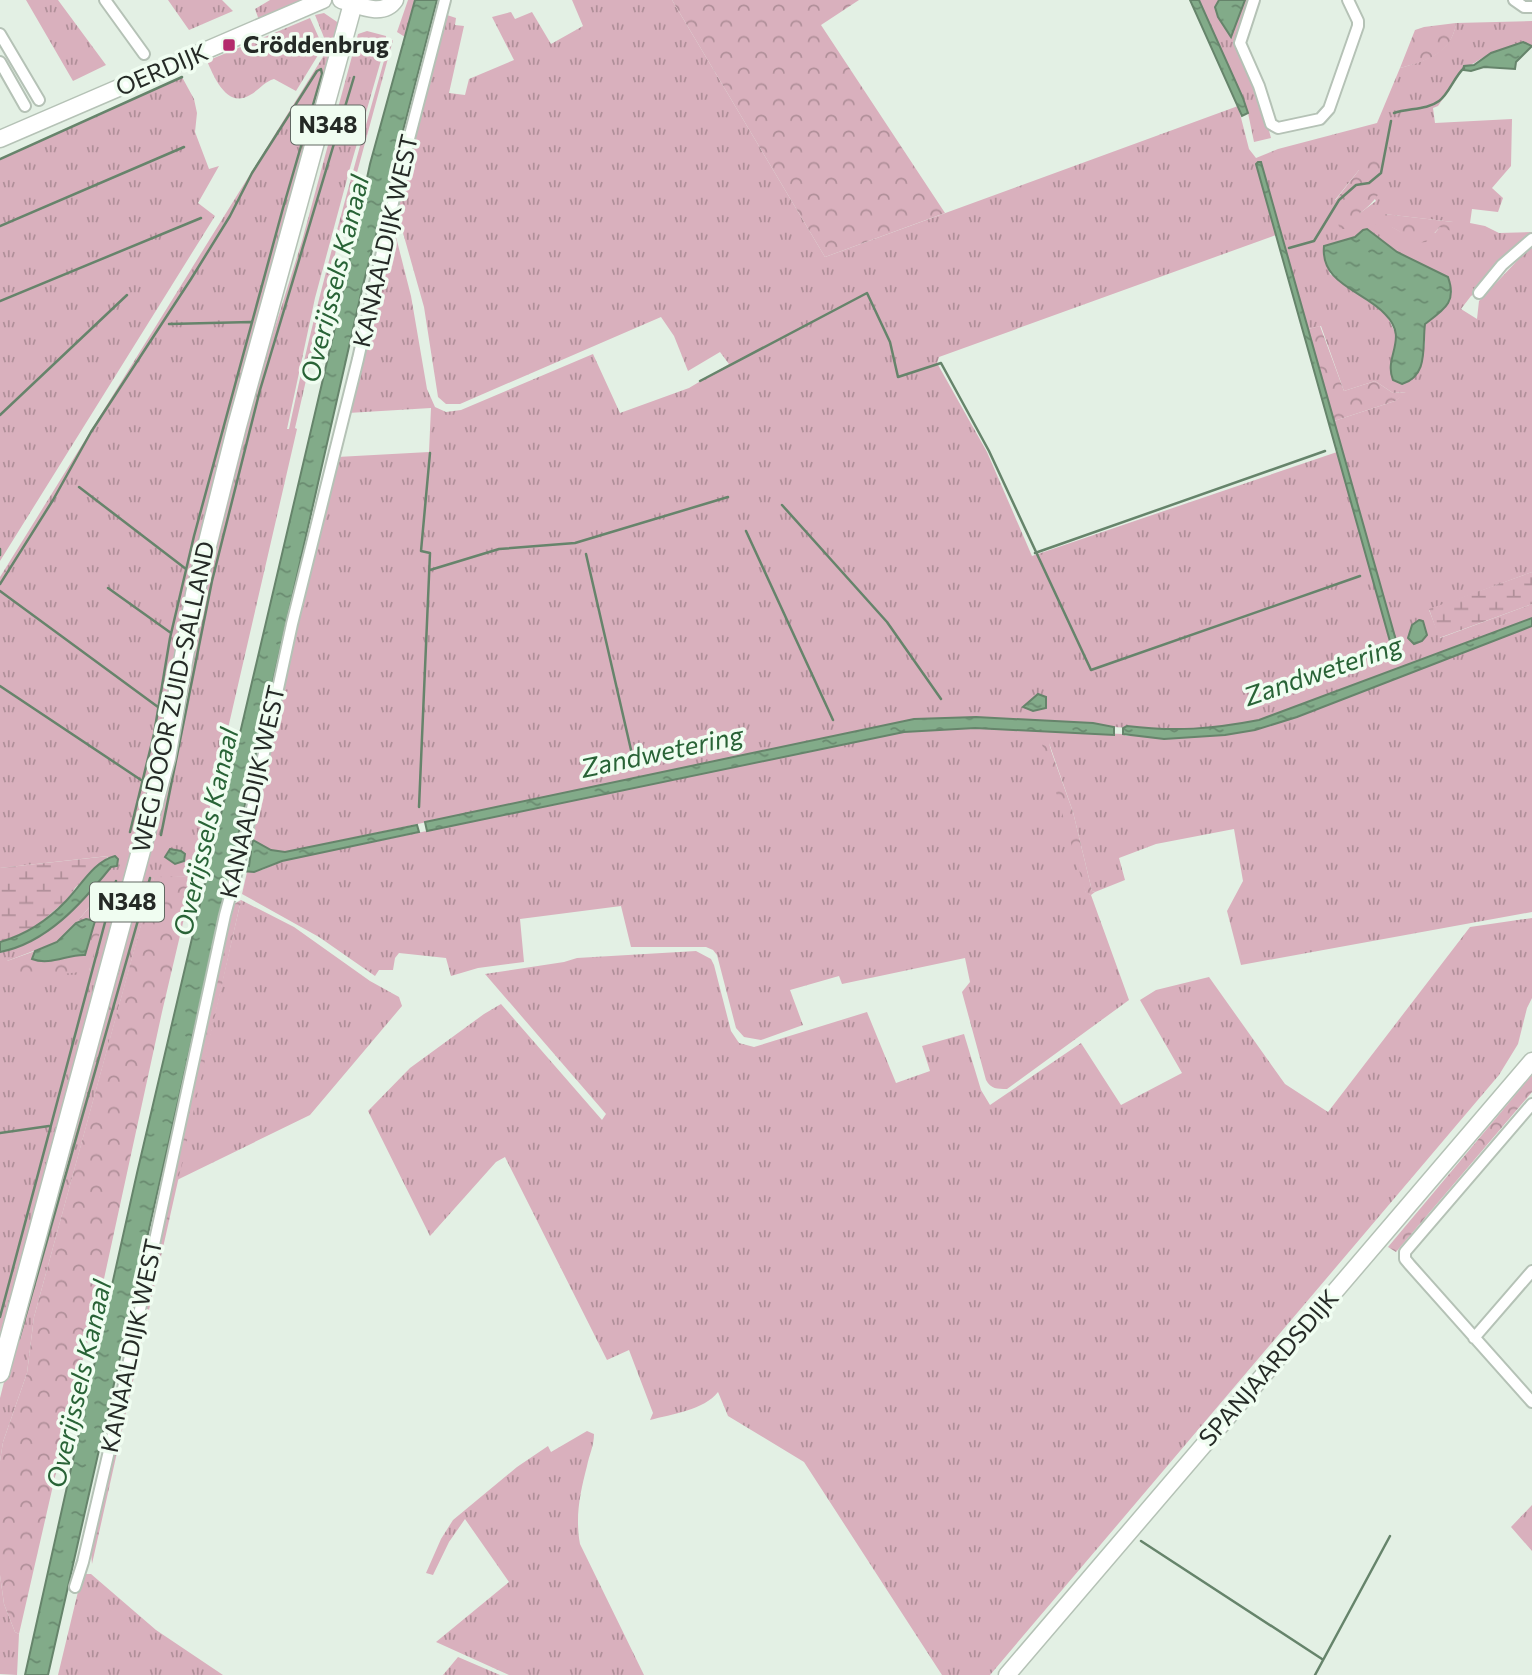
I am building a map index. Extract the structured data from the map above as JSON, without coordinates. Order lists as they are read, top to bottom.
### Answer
{
  "streets": {
    "main road": ["N348", "WEG DOOR ZUID-SALLAND"],
    "street": ["OERDIJK", "KANAALDIJK WEST", "SPANJAARDSDIJK"]
  },
  "water": ["Overijssels Kanaal", "Zandwetering"],
  "places": {
    "transit": ["Cröddenbrug"]
  }
}
